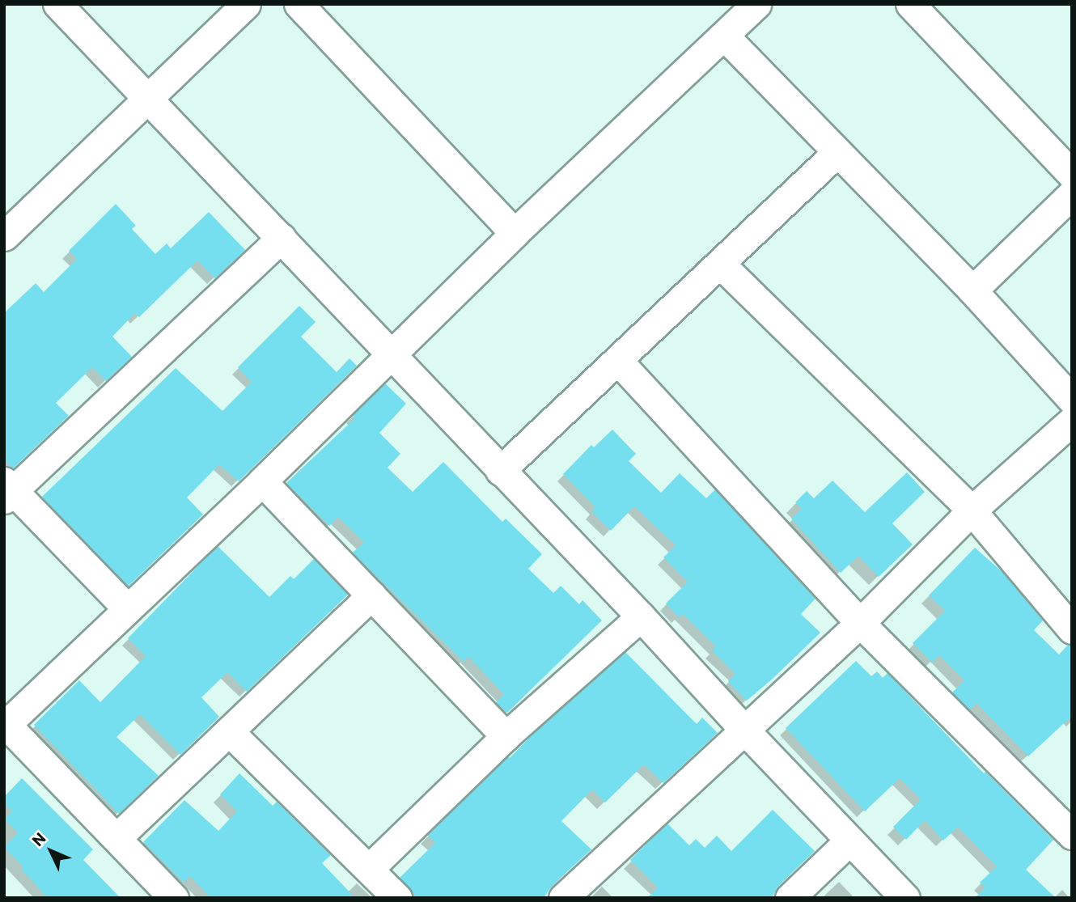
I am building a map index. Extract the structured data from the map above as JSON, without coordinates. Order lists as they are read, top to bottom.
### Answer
{
  "north": "top left"
}
